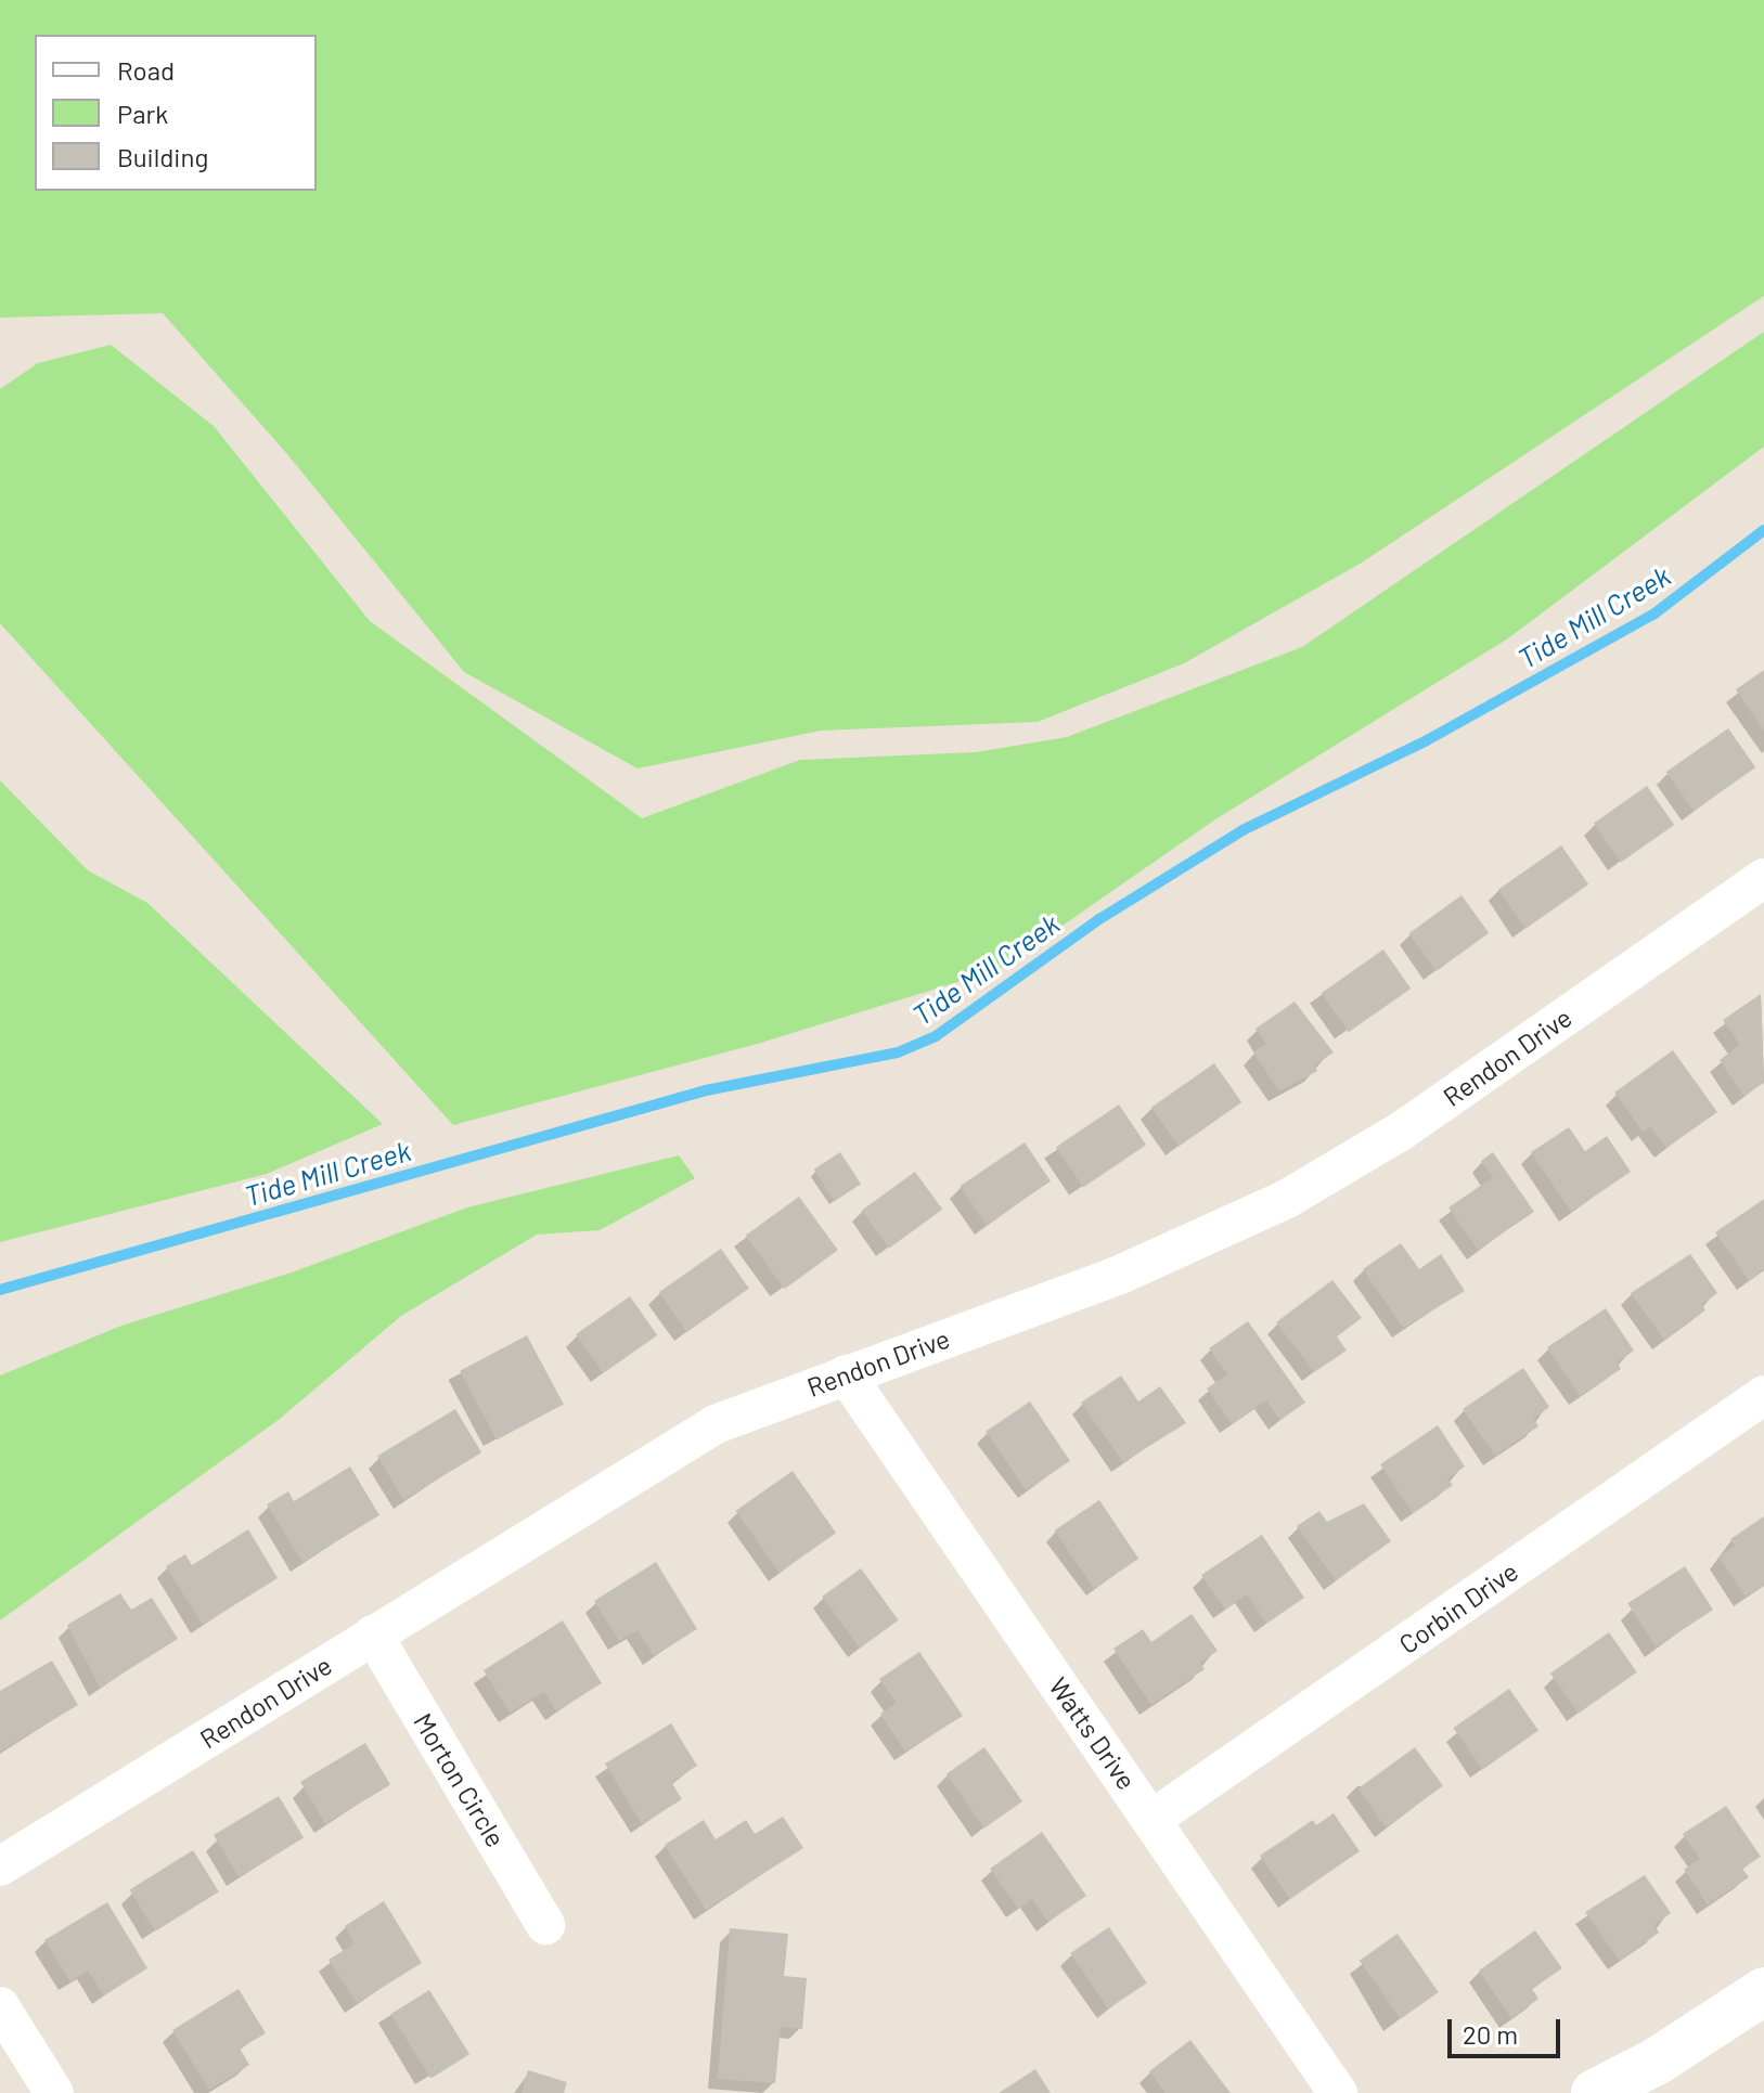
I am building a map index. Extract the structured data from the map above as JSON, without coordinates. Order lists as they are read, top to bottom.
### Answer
{
  "streets": {
    "street": [
      "Rendon Drive",
      "Corbin Drive",
      "Watts Drive",
      "Morton Circle"
    ]
  },
  "crossings": [
    ["Rendon Drive", "Watts Drive"],
    ["Rendon Drive", "Morton Circle"],
    ["Corbin Drive", "Watts Drive"]
  ],
  "water": ["Tide Mill Creek"],
  "legend": ["Road", "Park", "Building"],
  "scale_bar": "20 m"
}
